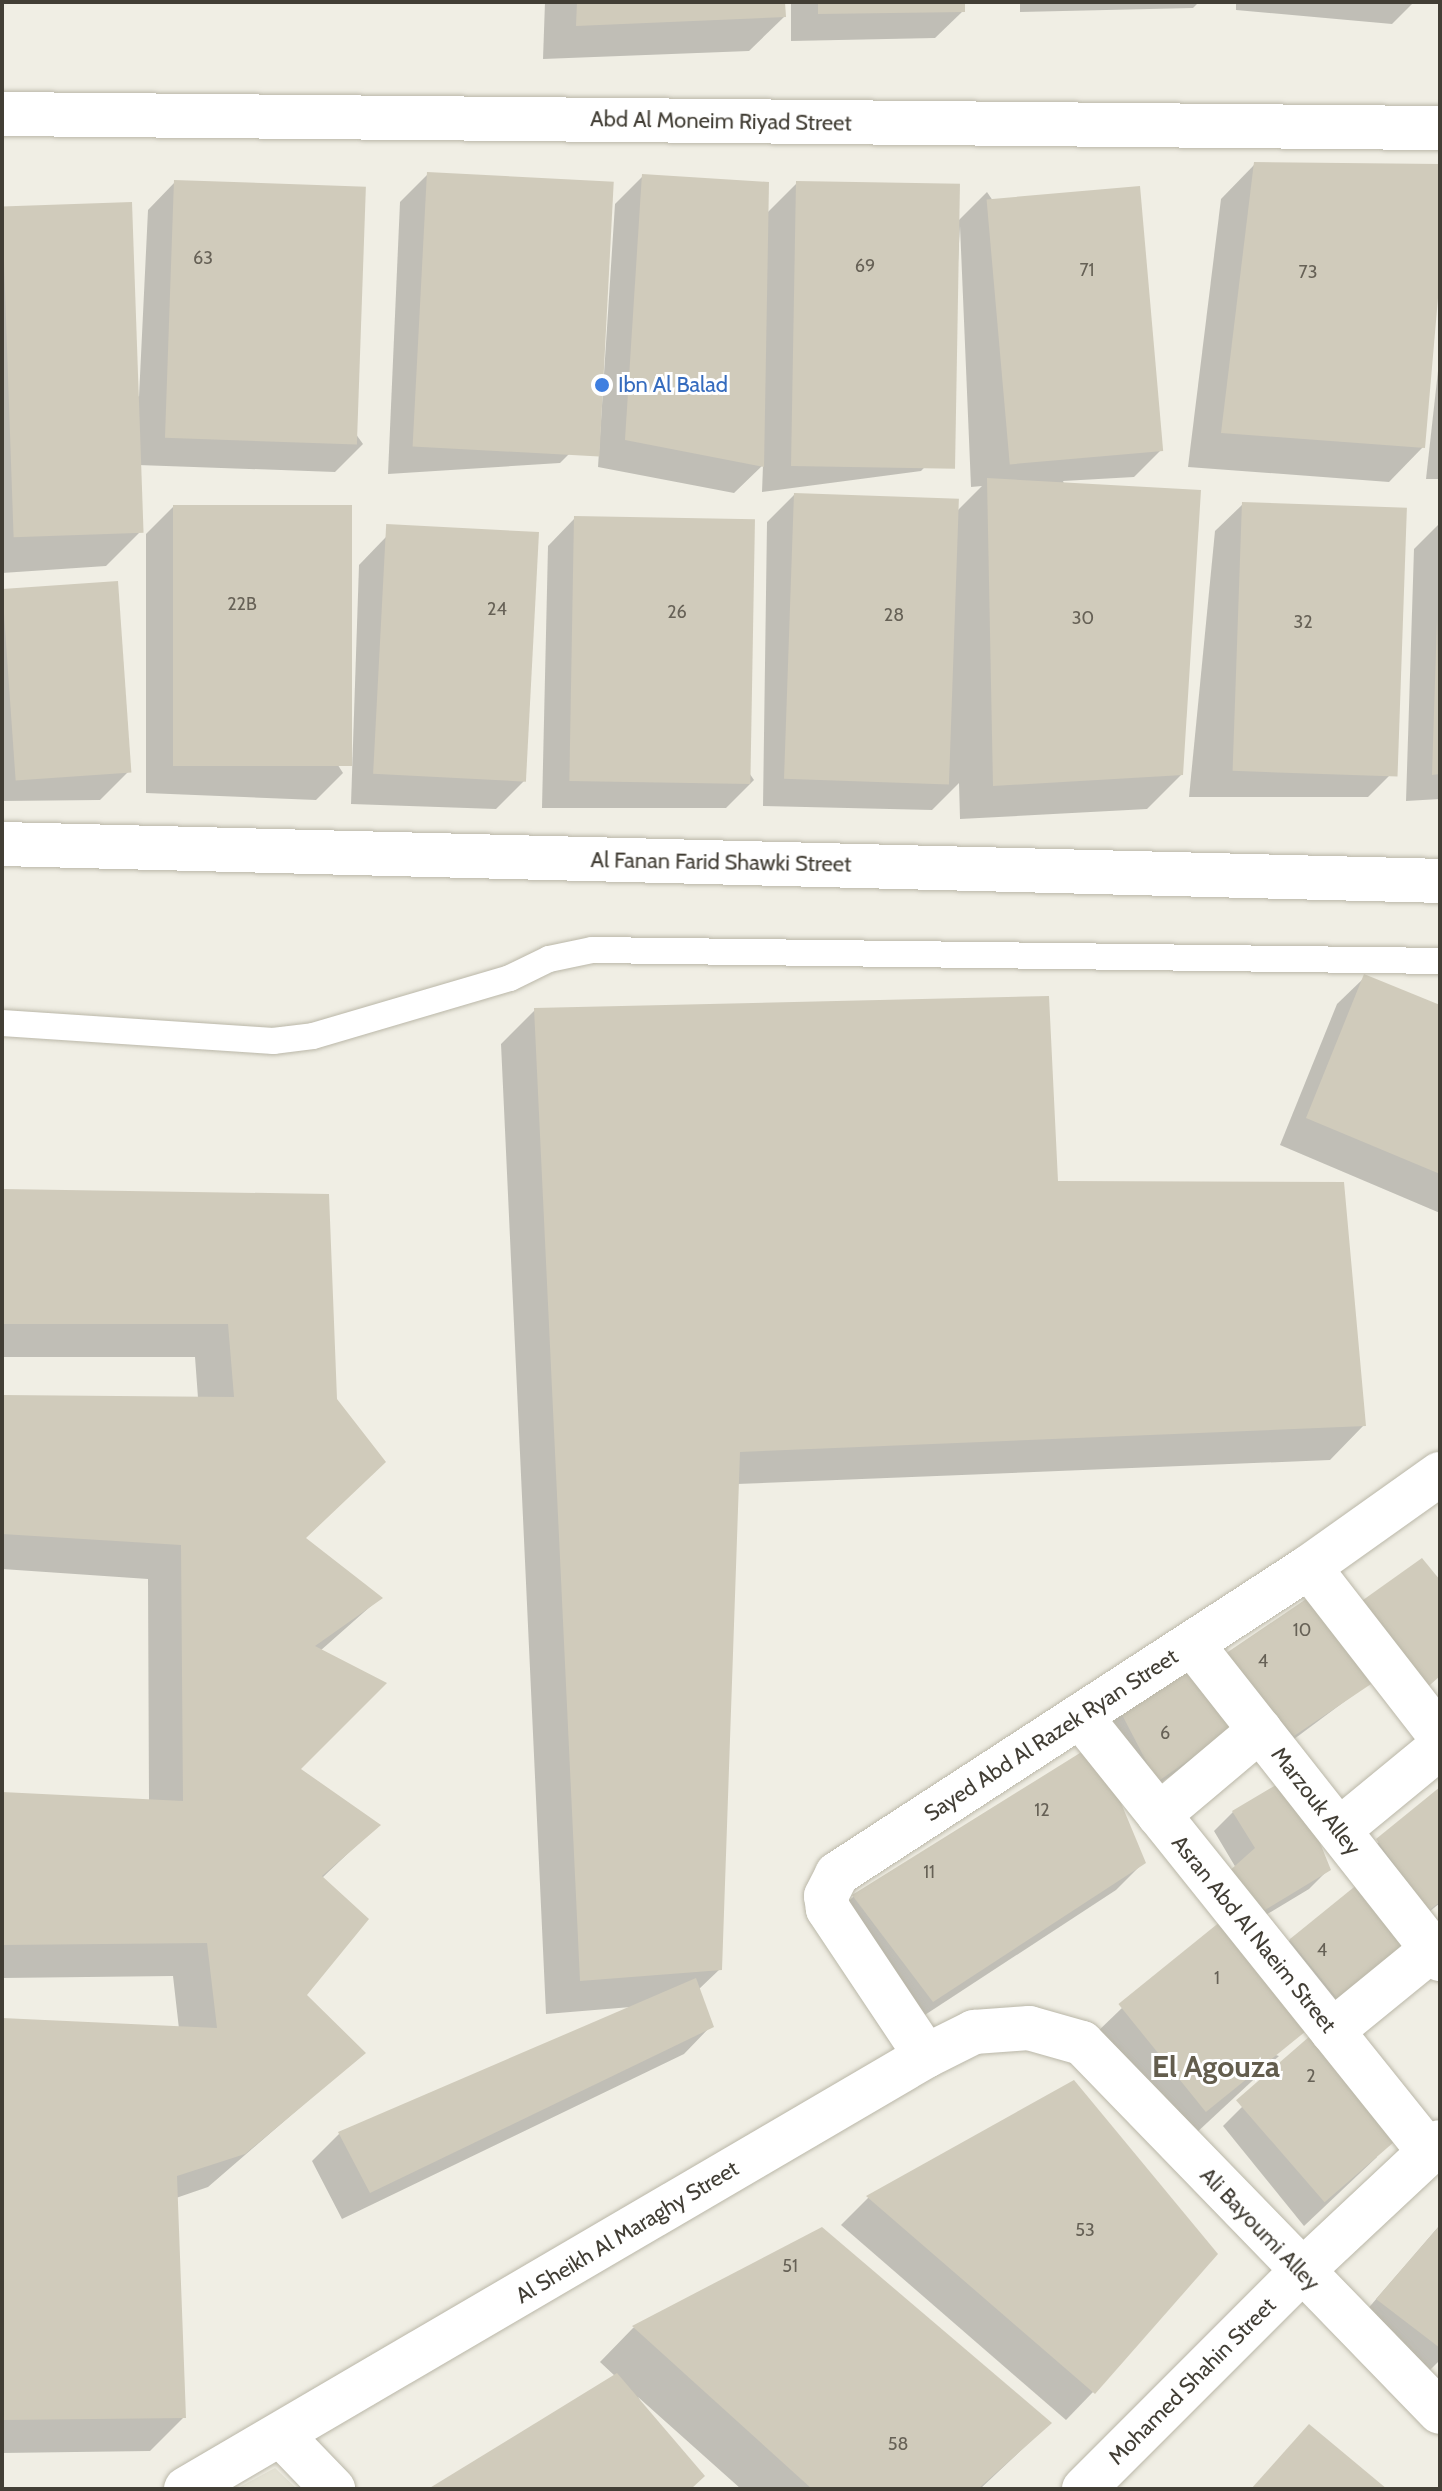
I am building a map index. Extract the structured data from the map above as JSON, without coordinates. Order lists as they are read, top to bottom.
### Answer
{
  "streets": {
    "street": [
      "Abd Al Moneim Riyad Street",
      "Al Fanan Farid Shawki Street",
      "Sayed Abd Al Razek Ryan Street",
      "Marzouk Alley",
      "Asran Abd Al Naeim Street",
      "Ali Bayoumi Alley",
      "Al Sheikh Al Maraghy Street",
      "Mohamed Shahin Street"
    ]
  },
  "crossings": [
    ["Sayed Abd Al Razek Ryan Street", "Marzouk Alley"],
    ["Sayed Abd Al Razek Ryan Street", "Asran Abd Al Naeim Street"],
    ["Sayed Abd Al Razek Ryan Street", "Al Sheikh Al Maraghy Street"],
    ["Asran Abd Al Naeim Street", "Mohamed Shahin Street"],
    ["Ali Bayoumi Alley", "Al Sheikh Al Maraghy Street"],
    ["Ali Bayoumi Alley", "Mohamed Shahin Street"]
  ],
  "districts": ["El Agouza"],
  "places": ["Ibn Al Balad"],
  "house_numbers": [
    "63",
    "69",
    "71",
    "73",
    "22B",
    "24",
    "26",
    "28",
    "30",
    "32",
    "10",
    "4",
    "6",
    "12",
    "11",
    "4",
    "1",
    "2",
    "53",
    "51",
    "58"
  ]
}
